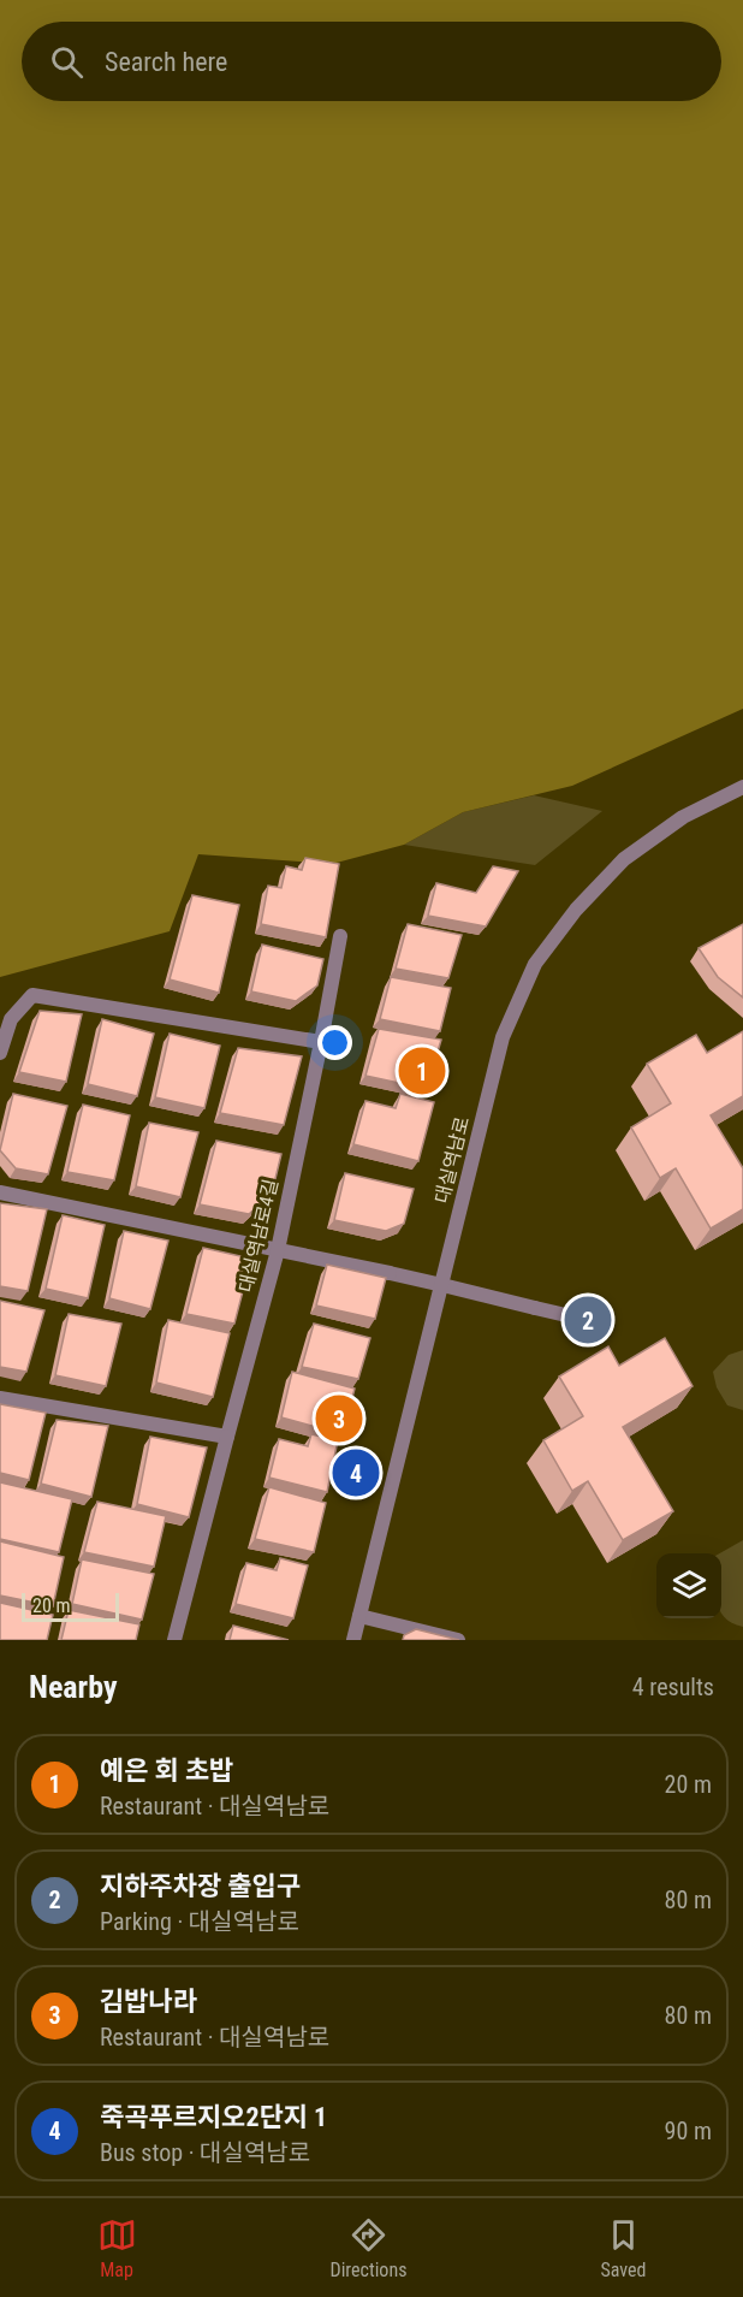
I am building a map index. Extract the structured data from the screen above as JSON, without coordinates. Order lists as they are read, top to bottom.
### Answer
{
  "streets": {
    "street": ["대실역남로", "대실역남로4길"]
  },
  "scale_bar": "20 m",
  "page": {
    "search": "Search here",
    "pins": [
      "1",
      "2",
      "3",
      "4"
    ],
    "scale": "20 m",
    "heading": ["Nearby", "4 results"],
    "list": [
      {
        "mark": "1",
        "name": "예은 회 초밥",
        "note": "Restaurant · 대실역남로",
        "value": "20 m"
      },
      {
        "mark": "2",
        "name": "지하주차장 출입구",
        "note": "Parking · 대실역남로",
        "value": "80 m"
      },
      {
        "mark": "3",
        "name": "김밥나라",
        "note": "Restaurant · 대실역남로",
        "value": "80 m"
      },
      {
        "mark": "4",
        "name": "죽곡푸르지오2단지 1",
        "note": "Bus stop · 대실역남로",
        "value": "90 m"
      }
    ],
    "nav": ["Map", "Directions", "Saved"]
  }
}
